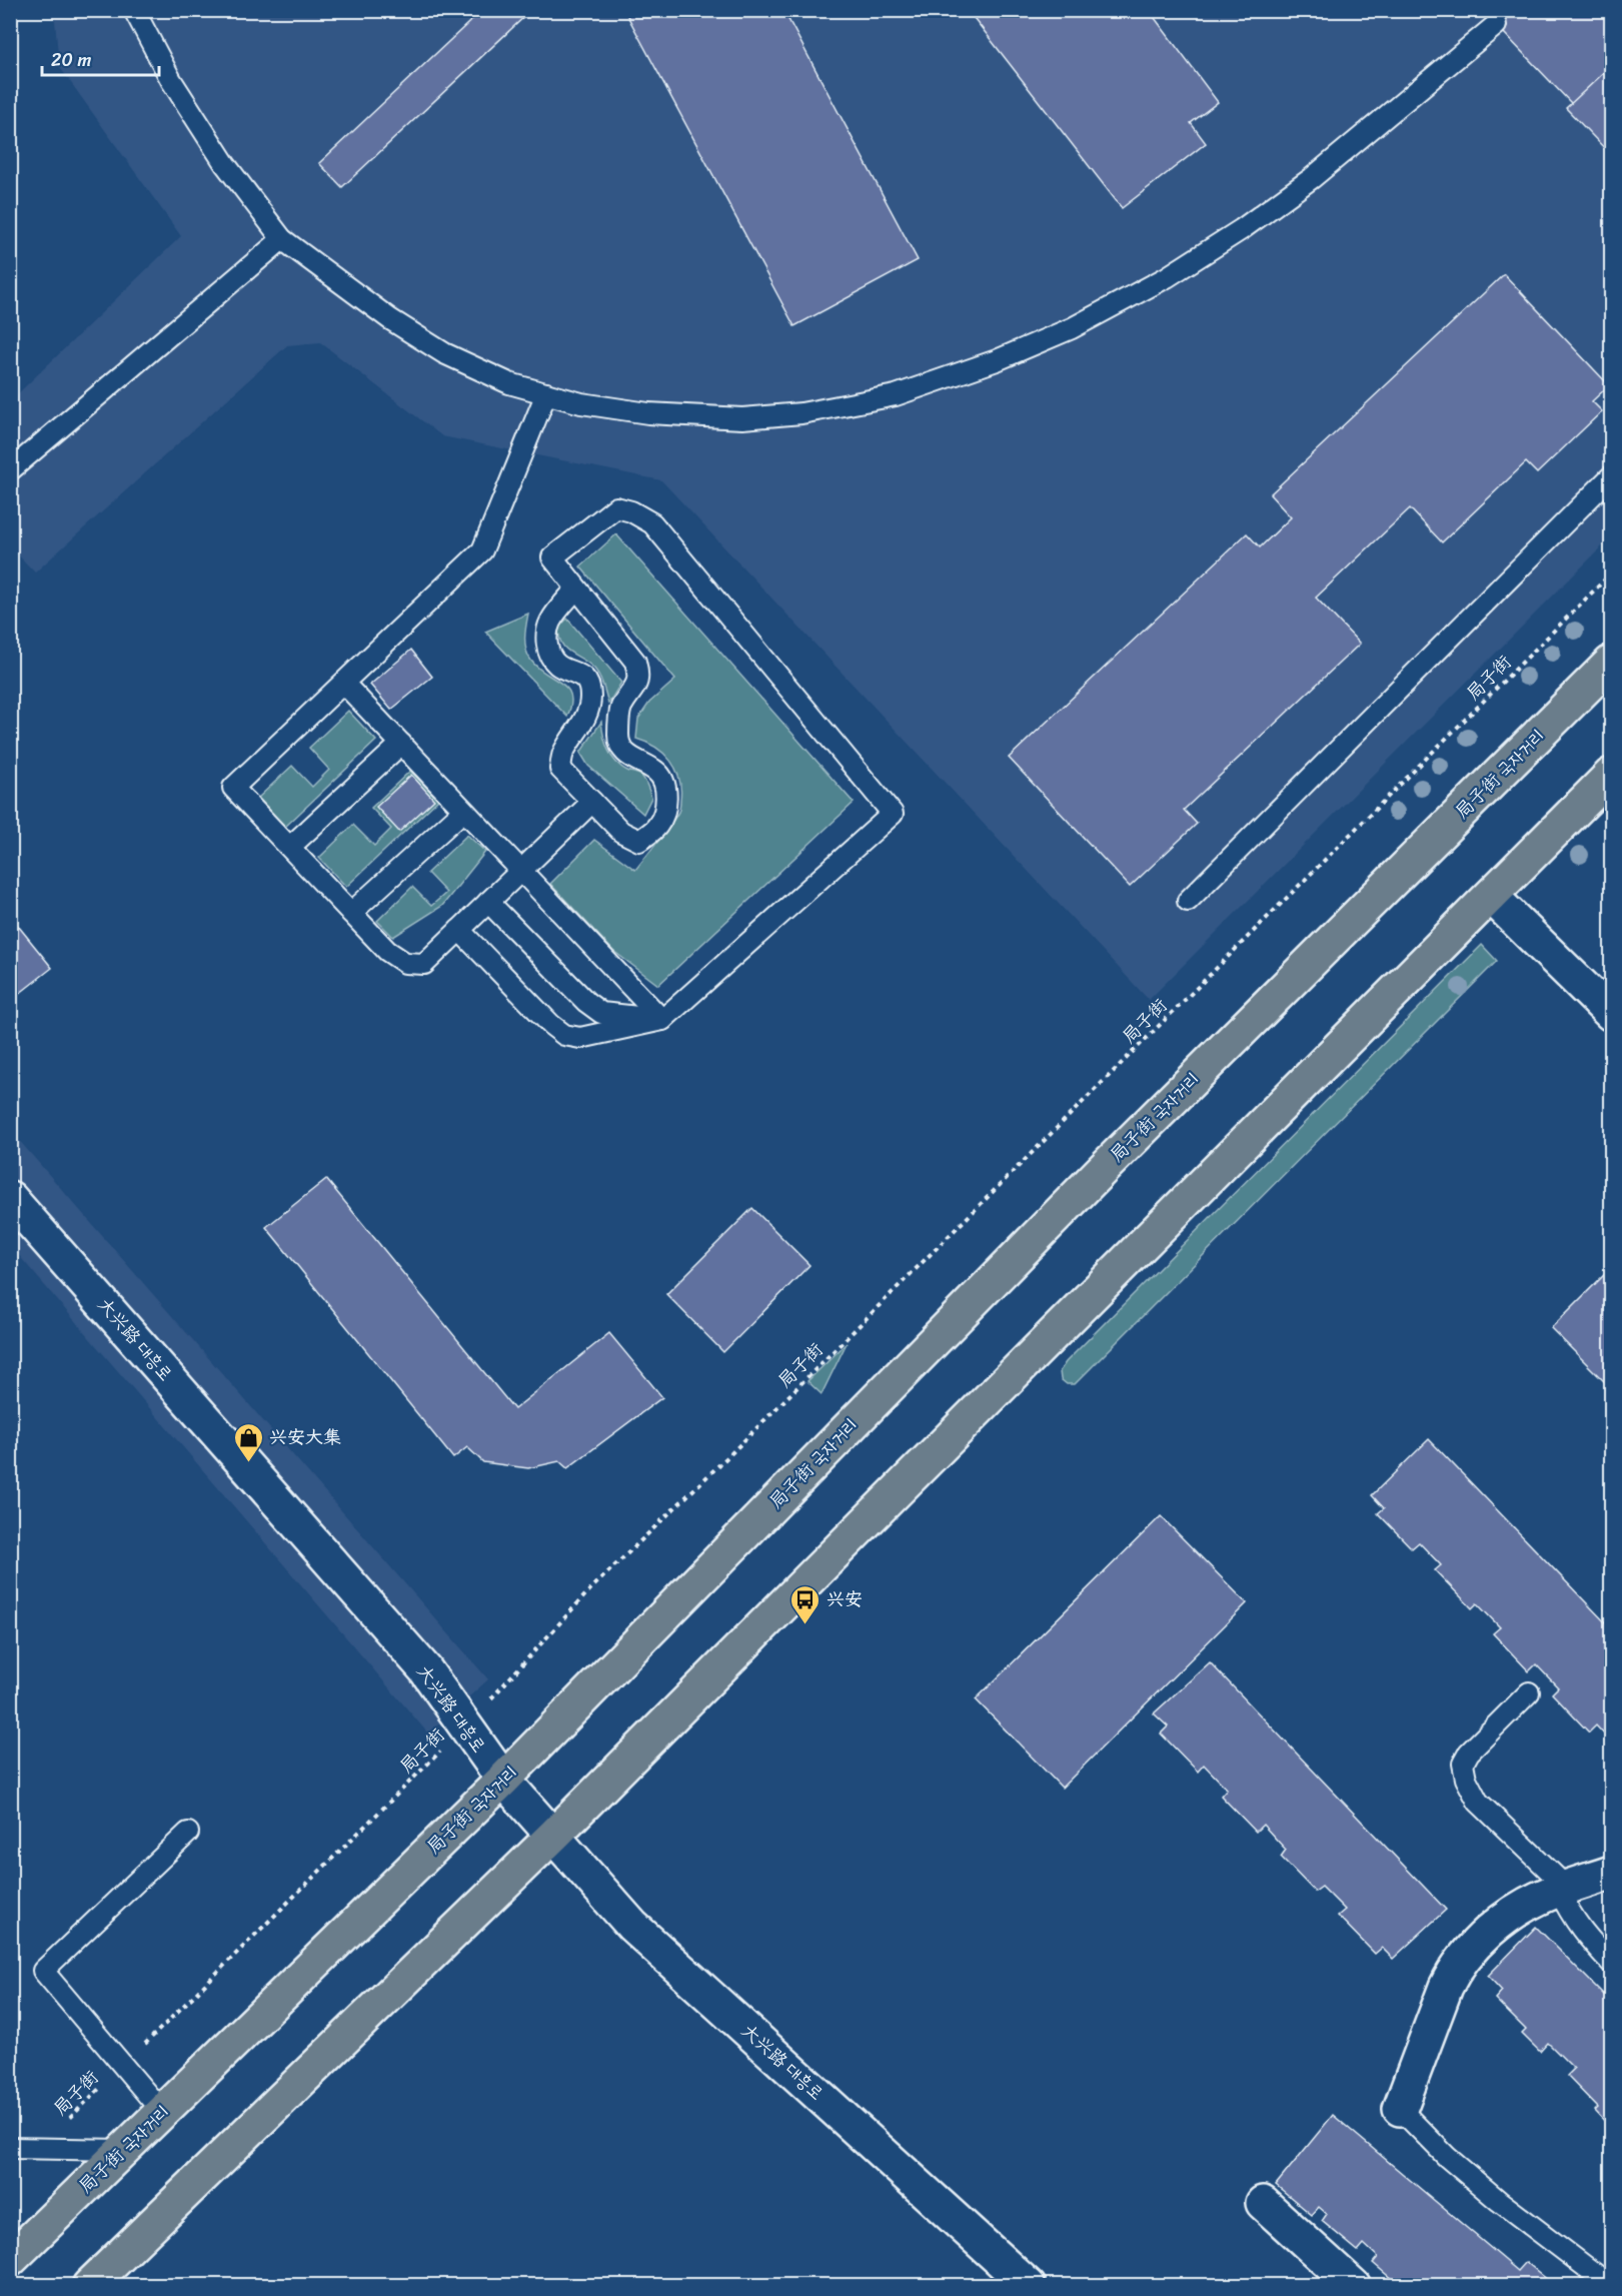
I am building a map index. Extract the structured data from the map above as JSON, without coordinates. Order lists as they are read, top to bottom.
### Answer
{
  "streets": {
    "main road": ["局子街 국자거리"],
    "street": ["大兴路 대흥로"],
    "path": ["局子街"]
  },
  "crossings": [
    ["局子街", "大兴路 대흥로"],
    ["局子街 국자거리", "大兴路 대흥로"]
  ],
  "places": {
    "shop": ["兴安大集"],
    "bus stop": ["兴安"]
  },
  "scale_bar": "20 m"
}
